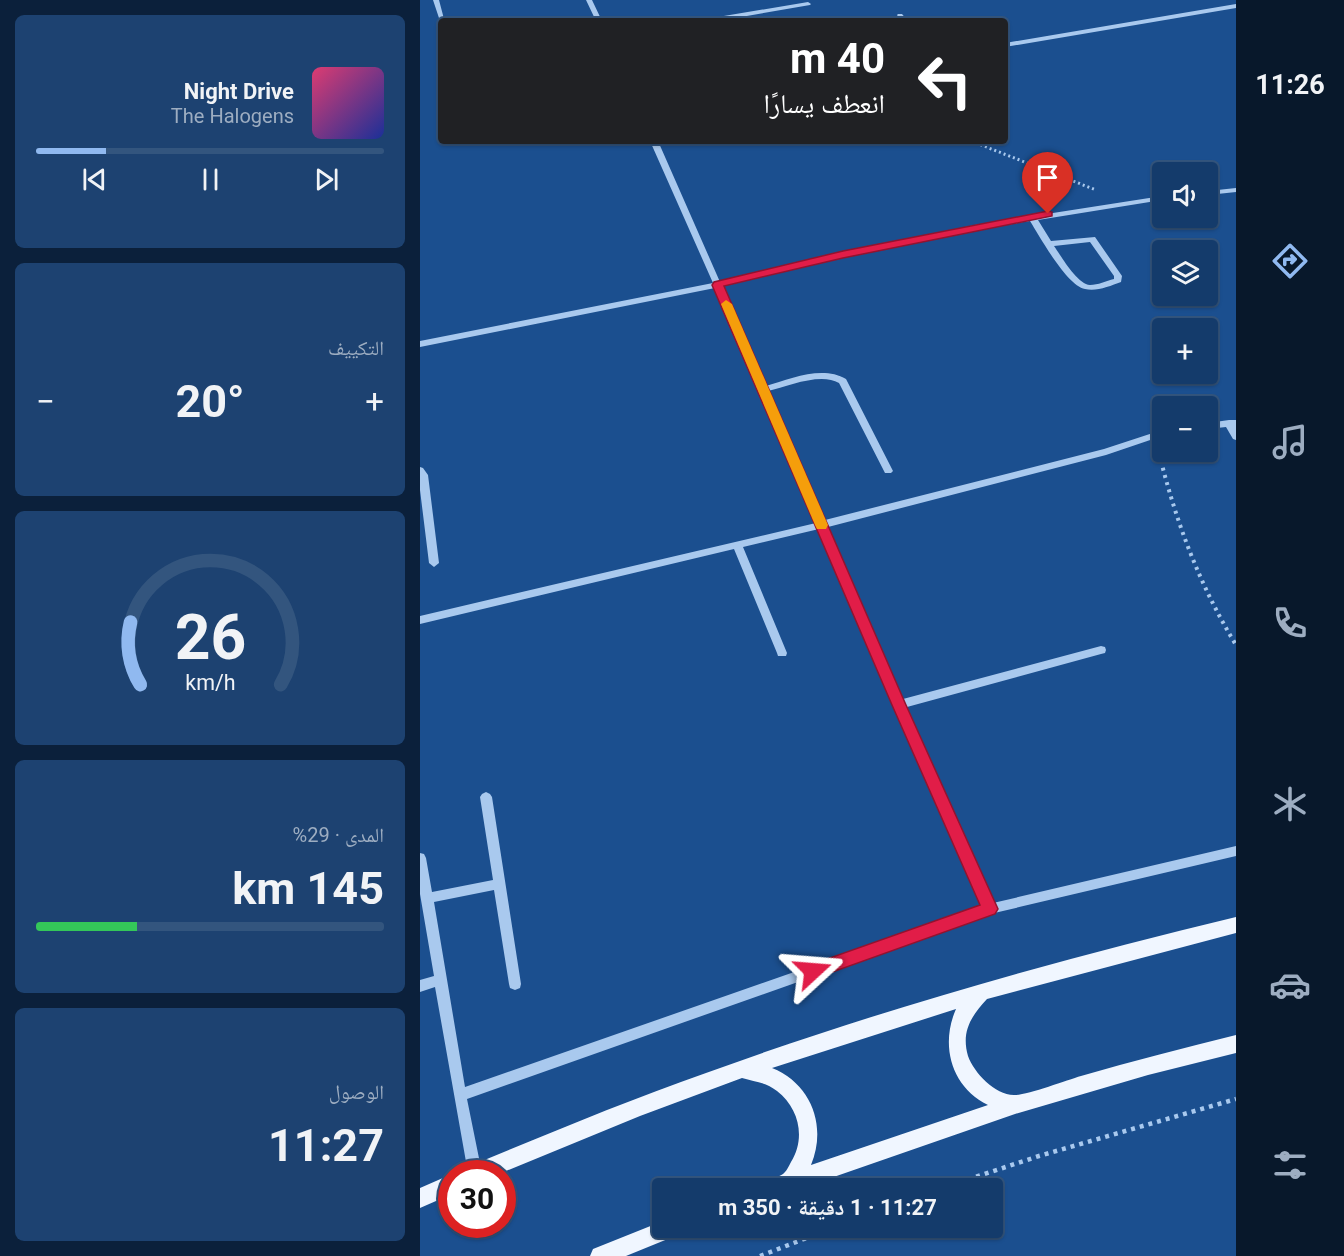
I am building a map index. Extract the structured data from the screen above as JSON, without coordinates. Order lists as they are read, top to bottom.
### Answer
{
  "page": {
    "tabs": "11:26",
    "turn": ["40 m", "انعطف يسارًا"],
    "song": ["Night Drive", "The Halogens"],
    "map_buttons": ["+", "−"],
    "tile": [
      "التكييف",
      ["المدى · 29%", "145 km"],
      ["الوصول", "11:27"]
    ],
    "heat": ["−", "20°", "+"],
    "limit": "30",
    "trip": "11:27 · 1 دقيقة · 350 m",
    "gauge": ["26", "km/h"]
  }
}
